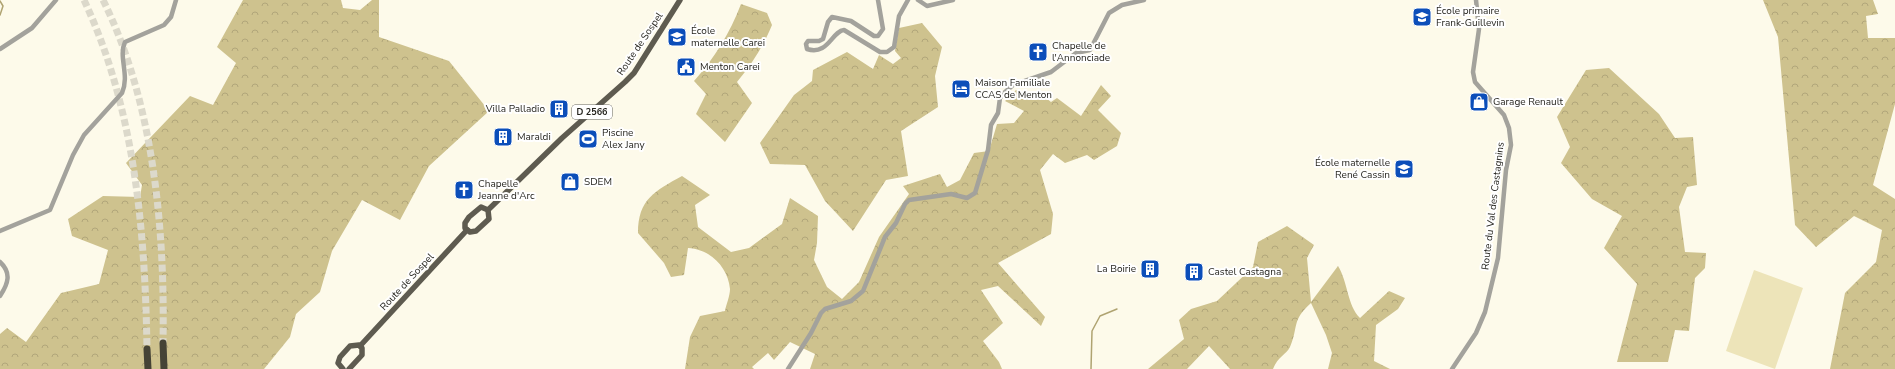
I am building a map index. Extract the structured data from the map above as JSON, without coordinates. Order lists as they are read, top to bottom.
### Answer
{
  "streets": {
    "main road": ["Route de Sospel", "D 2566"],
    "street": ["Route du Val des Castagnins"]
  },
  "places": {
    "school or university": ["École primaire Frank-Guillevin", "École maternelle Carei", "École maternelle René Cassin"],
    "church": ["Chapelle de l'Annonciade", "Chapelle Jeanne d'Arc"],
    "public building": ["Menton Carei"],
    "hotel": ["Maison Familiale CCAS de Menton"],
    "shop": ["Garage Renault", "SDEM"],
    "building": [
      "Villa Palladio",
      "Maraldi",
      "La Boirie",
      "Castel Castagna"
    ],
    "sports": ["Piscine Alex Jany"]
  }
}
